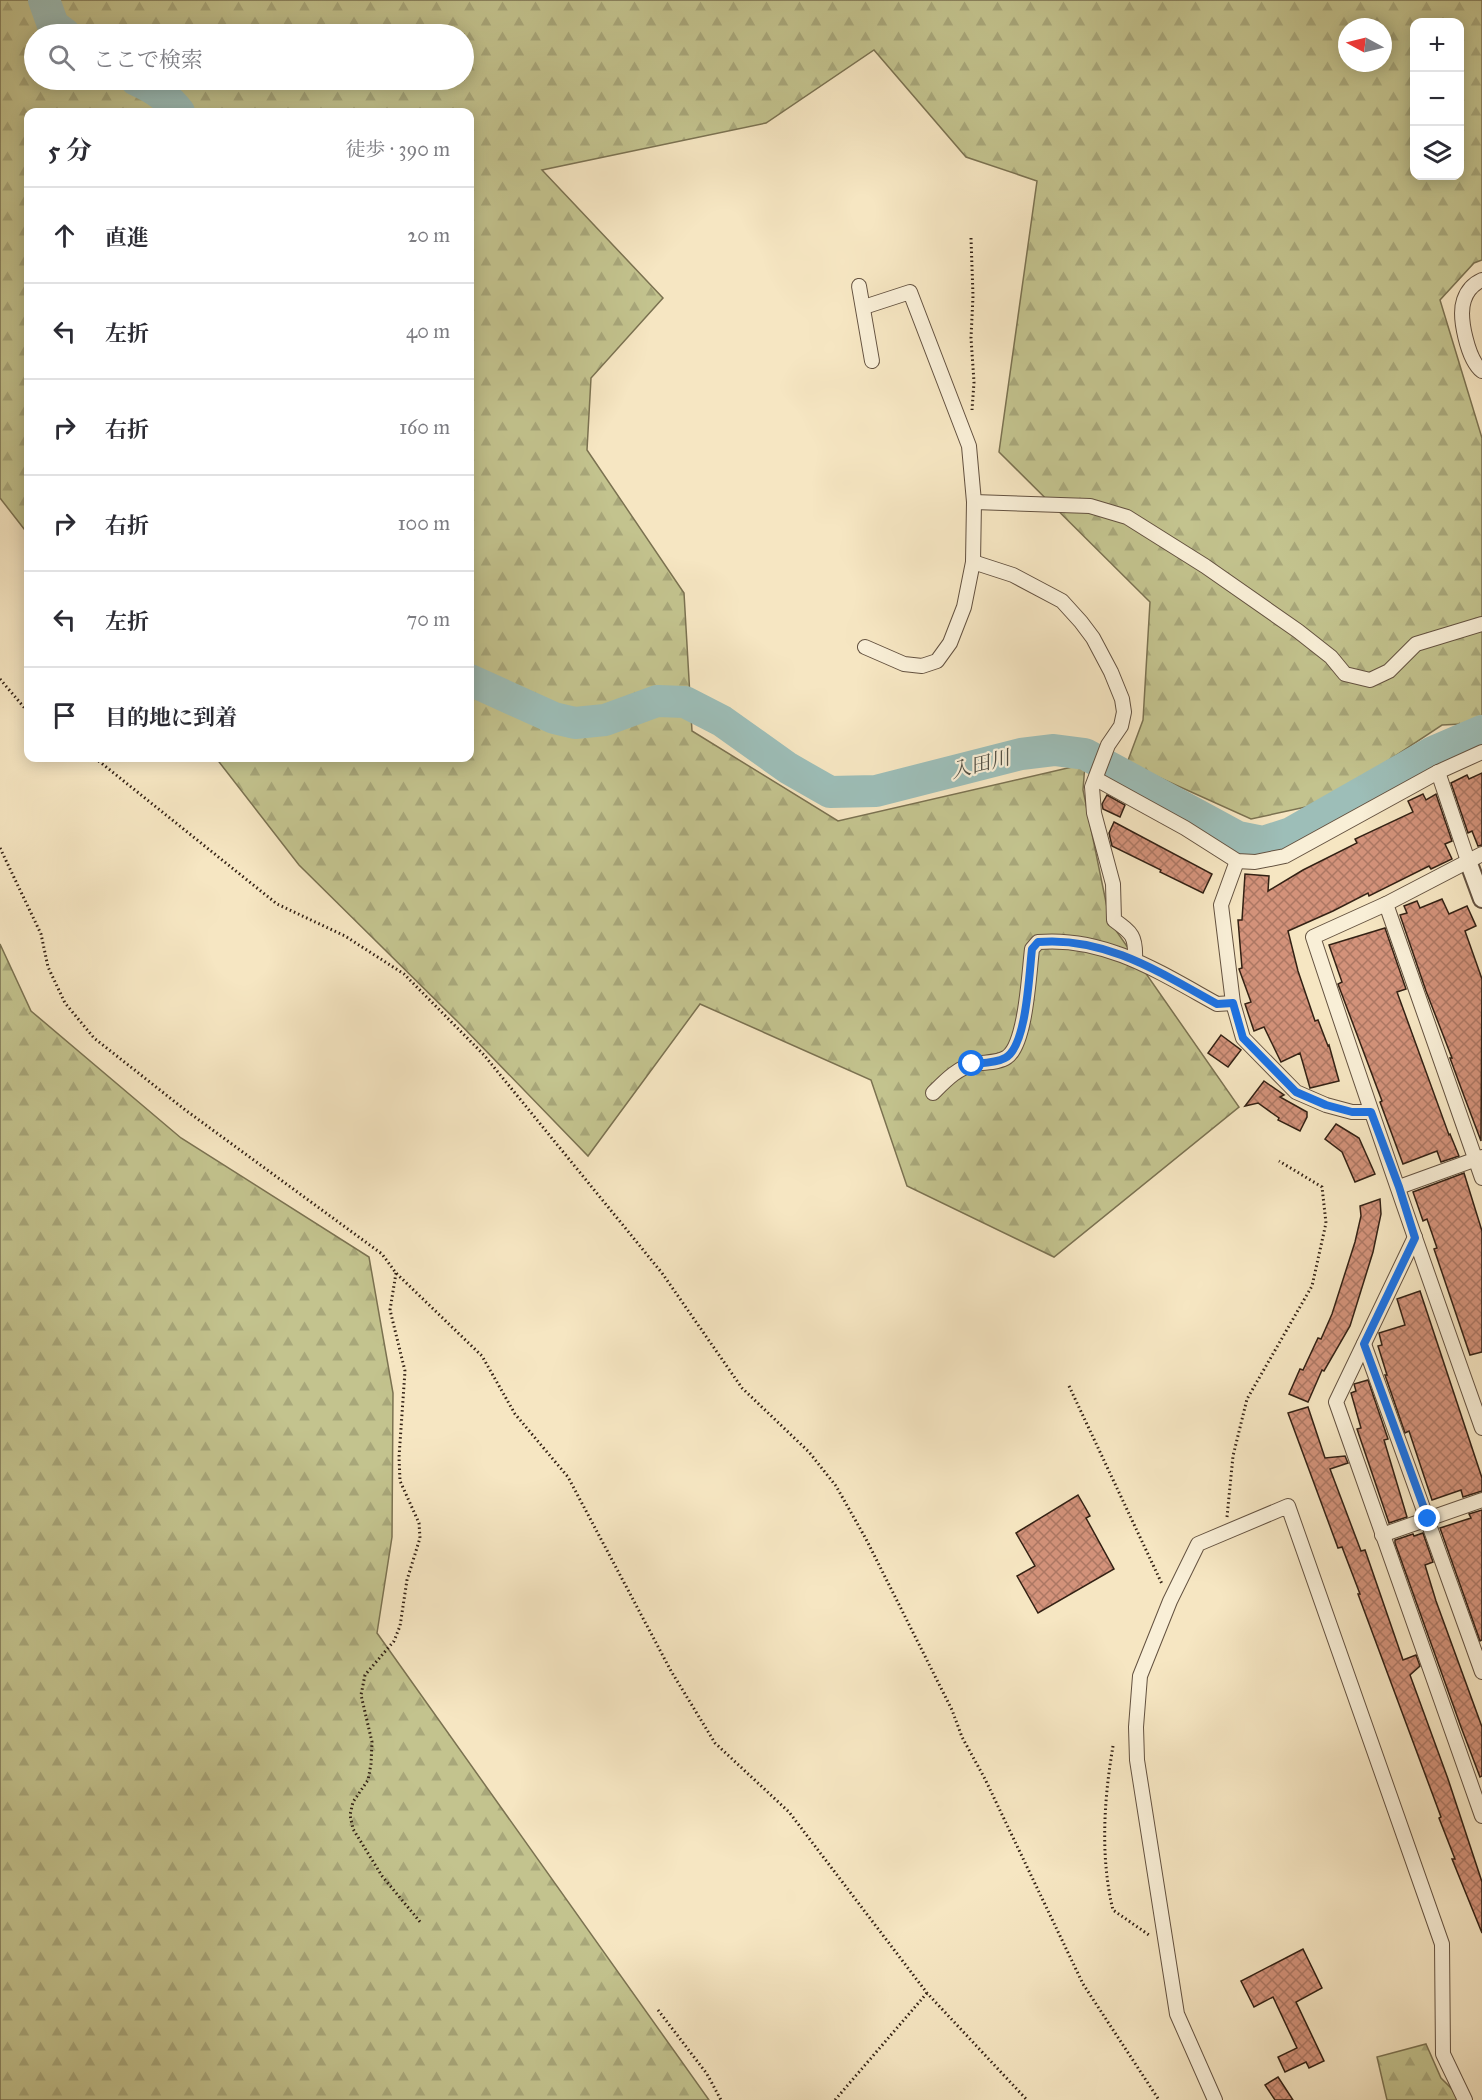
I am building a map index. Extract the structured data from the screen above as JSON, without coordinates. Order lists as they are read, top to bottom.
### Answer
{
  "water": ["入田川"],
  "north": "left",
  "page": {
    "map_buttons": ["+", "−"],
    "search": "ここで検索",
    "heading": ["5 分", "徒歩 · 390 m"],
    "list": [
      ["直進", "20 m"],
      ["左折", "40 m"],
      ["右折", "160 m"],
      ["右折", "100 m"],
      ["左折", "70 m"],
      "目的地に到着"
    ]
  }
}
